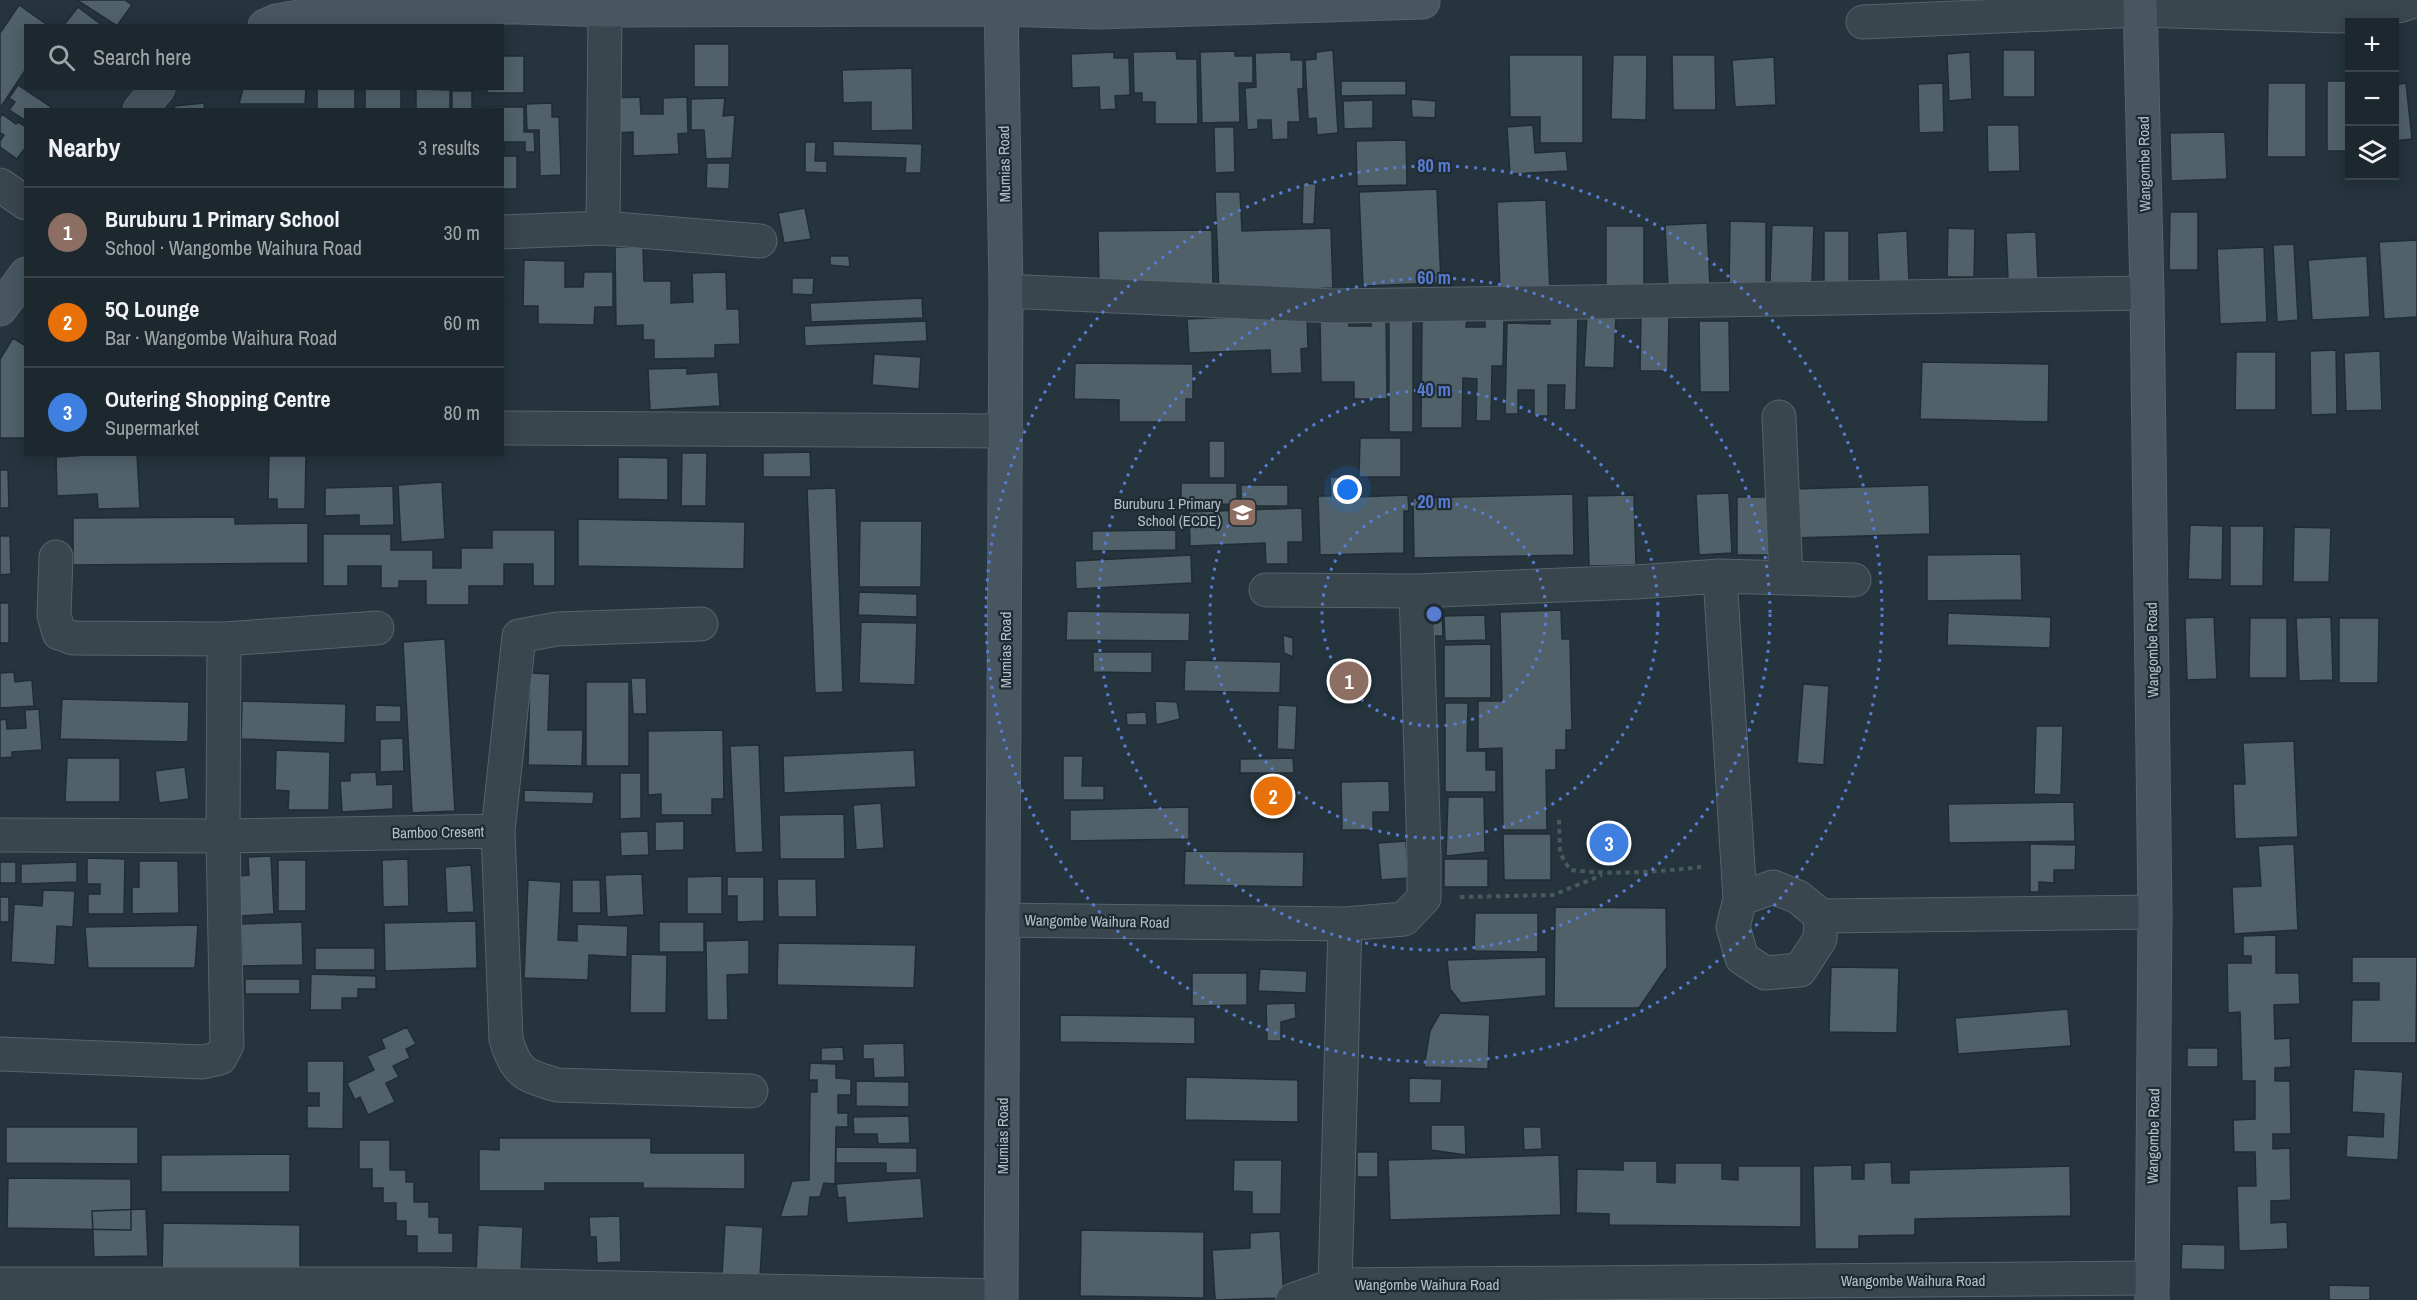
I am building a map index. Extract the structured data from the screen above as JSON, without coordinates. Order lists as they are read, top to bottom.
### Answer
{
  "streets": {
    "street": [
      "Mumias Road",
      "Wangombe Road",
      "Bamboo Cresent",
      "Wangombe Waihura Road"
    ]
  },
  "crossings": [
    ["Mumias Road", "Wangombe Waihura Road"],
    ["Wangombe Road", "Wangombe Waihura Road"]
  ],
  "places": {
    "school or university": ["Buruburu 1 Primary School (ECDE)"]
  },
  "page": {
    "map_buttons": ["+", "−"],
    "search": "Search here",
    "heading": ["Nearby", "3 results"],
    "list": [
      {
        "mark": "1",
        "name": "Buruburu 1 Primary School",
        "note": "School · Wangombe Waihura Road",
        "value": "30 m"
      },
      {
        "mark": "2",
        "name": "5Q Lounge",
        "note": "Bar · Wangombe Waihura Road",
        "value": "60 m"
      },
      {
        "mark": "3",
        "name": "Outering Shopping Centre",
        "note": "Supermarket",
        "value": "80 m"
      }
    ],
    "pins": ["1", "2", "3"]
  },
  "rings": [
    "80 m",
    "60 m",
    "40 m",
    "20 m"
  ]
}
